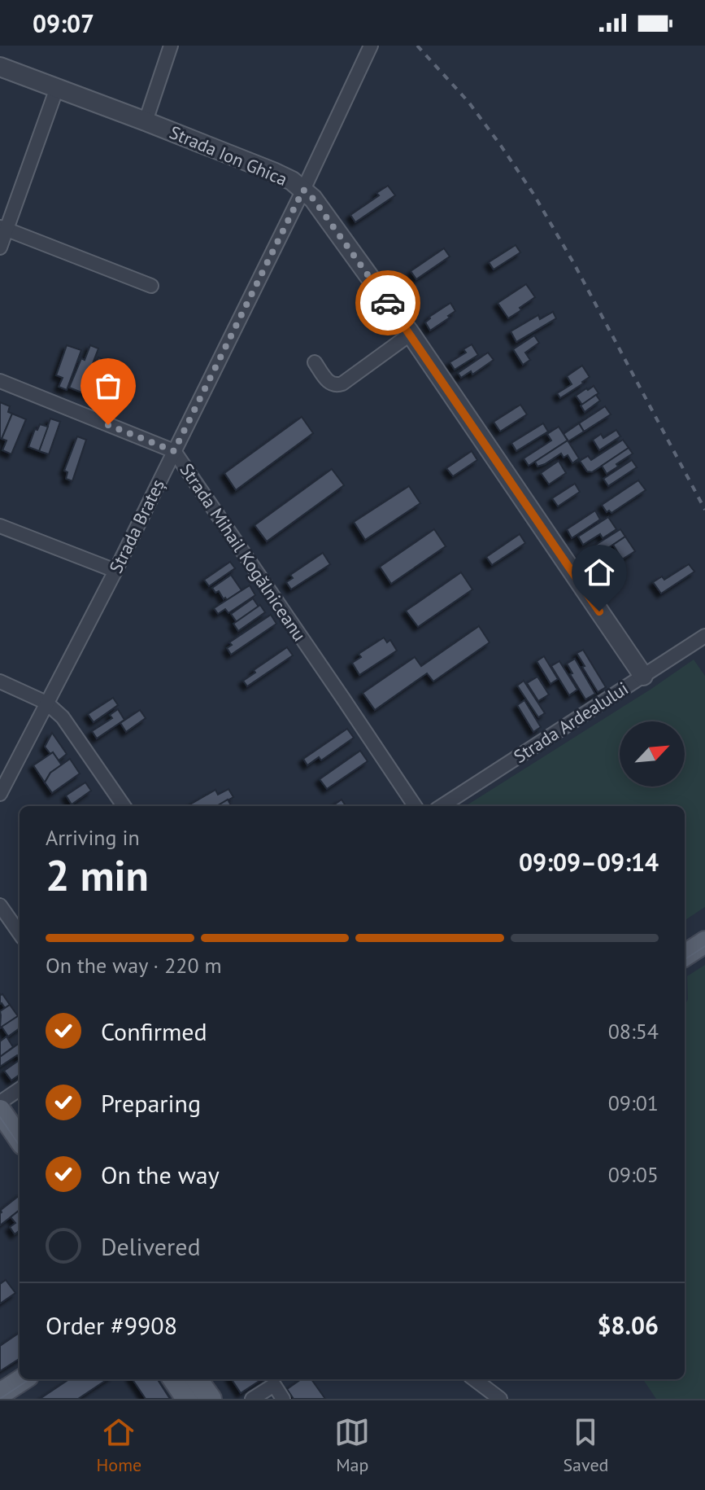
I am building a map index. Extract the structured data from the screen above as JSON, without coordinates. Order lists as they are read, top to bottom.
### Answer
{
  "streets": {
    "street": [
      "Strada Ion Ghica",
      "Strada Brateș",
      "Strada Mihail Kogălniceanu",
      "Strada Ardealului"
    ]
  },
  "crossings": [
    ["Strada Ion Ghica", "Strada Brateș"],
    ["Strada Ion Ghica", "Strada Ardealului"],
    ["Strada Brateș", "Strada Mihail Kogălniceanu"]
  ],
  "north": "top right",
  "page": {
    "status": "09:07",
    "heading": ["2 min", "Arriving in", "09:09–09:14"],
    "panel": ["Order #9908", "$8.06"],
    "bar": "On the way · 220 m",
    "list": [
      ["Confirmed", "08:54"],
      ["Preparing", "09:01"],
      ["On the way", "09:05"],
      "Delivered"
    ],
    "tabs": ["Home", "Map", "Saved"]
  }
}
